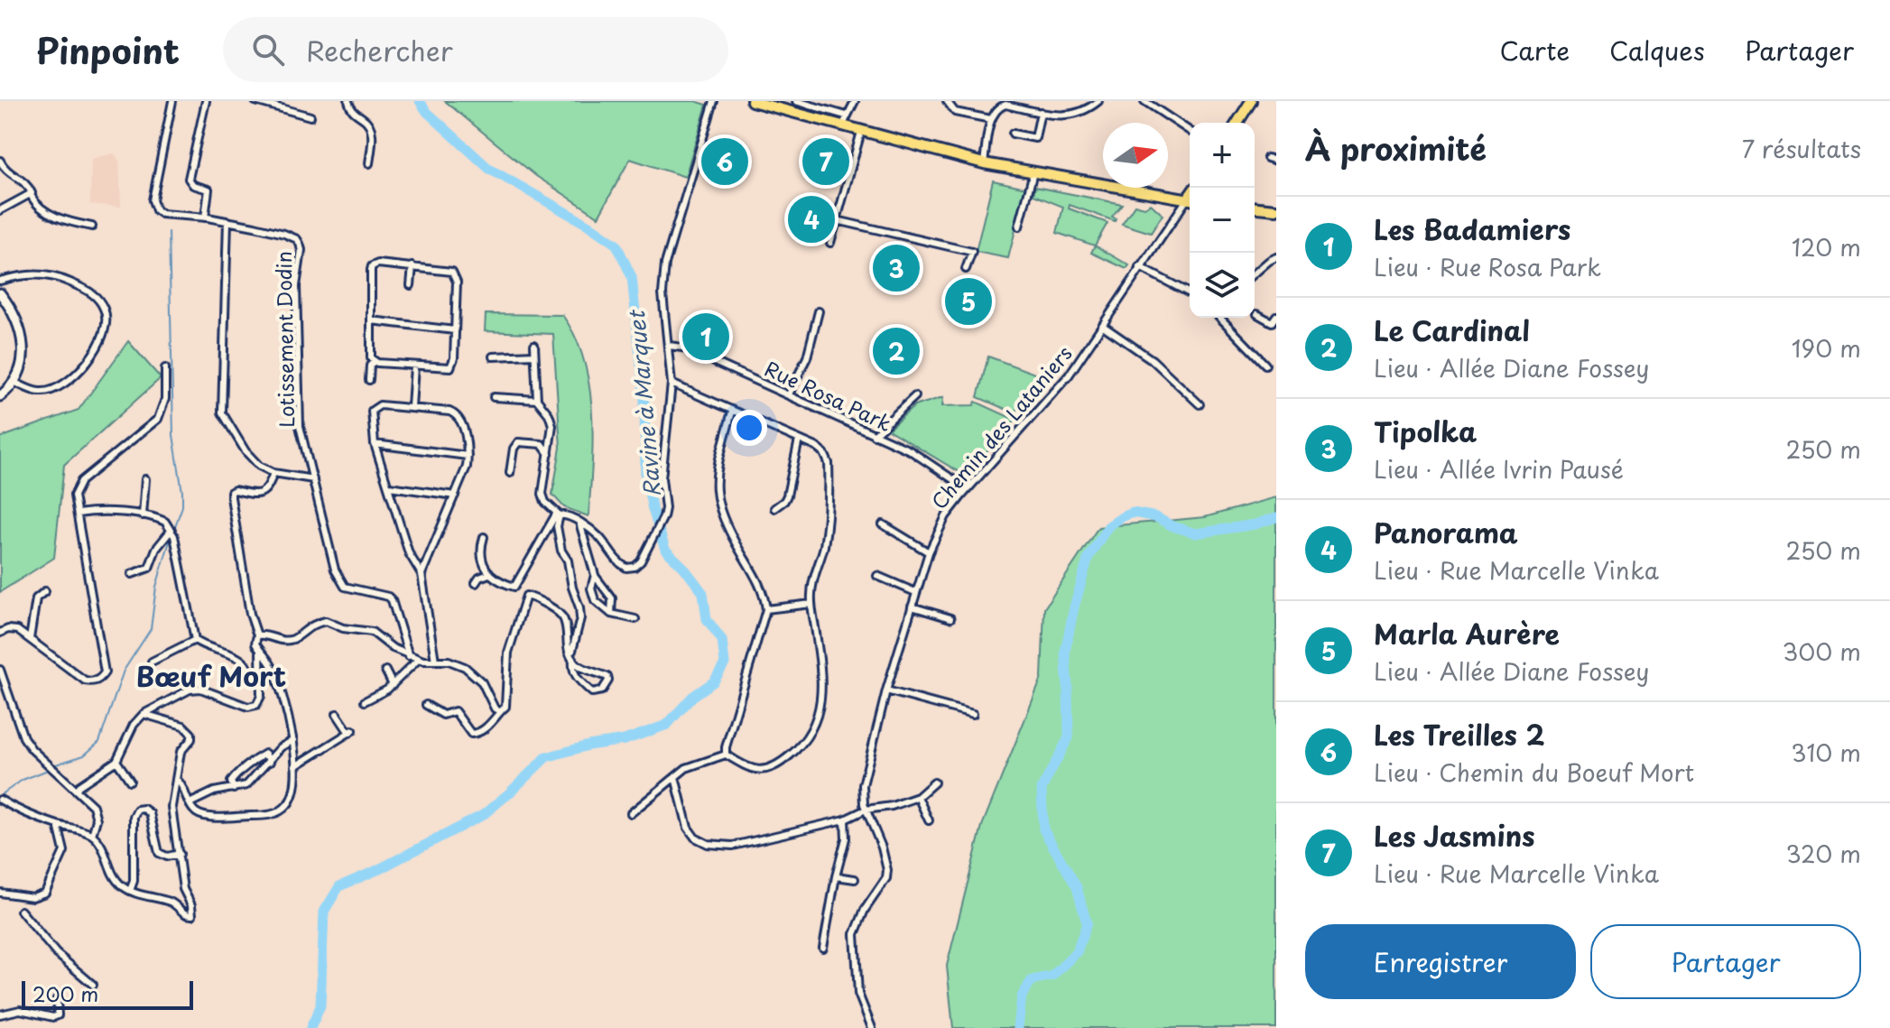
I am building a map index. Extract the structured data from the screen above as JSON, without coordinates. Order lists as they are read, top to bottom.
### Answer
{
  "streets": {
    "street": ["Lotissement Dodin", "Rue Rosa Park", "Chemin des Lataniers"]
  },
  "crossings": [
    ["Rue Rosa Park", "Chemin des Lataniers"]
  ],
  "districts": ["Bœuf Mort"],
  "water": ["Ravine à Marquet"],
  "scale_bar": "200 m",
  "north": "right",
  "page": {
    "header": "Pinpoint",
    "search": "Rechercher",
    "nav": ["Carte", "Calques", "Partager"],
    "heading": ["À proximité", "7 résultats"],
    "map_buttons": ["+", "−"],
    "pins": [
      "6",
      "7",
      "4",
      "3",
      "5",
      "1",
      "2"
    ],
    "list": [
      {
        "mark": "1",
        "name": "Les Badamiers",
        "note": "Lieu · Rue Rosa Park",
        "value": "120 m"
      },
      {
        "mark": "2",
        "name": "Le Cardinal",
        "note": "Lieu · Allée Diane Fossey",
        "value": "190 m"
      },
      {
        "mark": "3",
        "name": "Tipolka",
        "note": "Lieu · Allée Ivrin Pausé",
        "value": "250 m"
      },
      {
        "mark": "4",
        "name": "Panorama",
        "note": "Lieu · Rue Marcelle Vinka",
        "value": "250 m"
      },
      {
        "mark": "5",
        "name": "Marla Aurère",
        "note": "Lieu · Allée Diane Fossey",
        "value": "300 m"
      },
      {
        "mark": "6",
        "name": "Les Treilles 2",
        "note": "Lieu · Chemin du Boeuf Mort",
        "value": "310 m"
      },
      {
        "mark": "7",
        "name": "Les Jasmins",
        "note": "Lieu · Rue Marcelle Vinka",
        "value": "320 m"
      }
    ],
    "buttons": ["Enregistrer", "Partager"],
    "scale": "200 m"
  }
}
